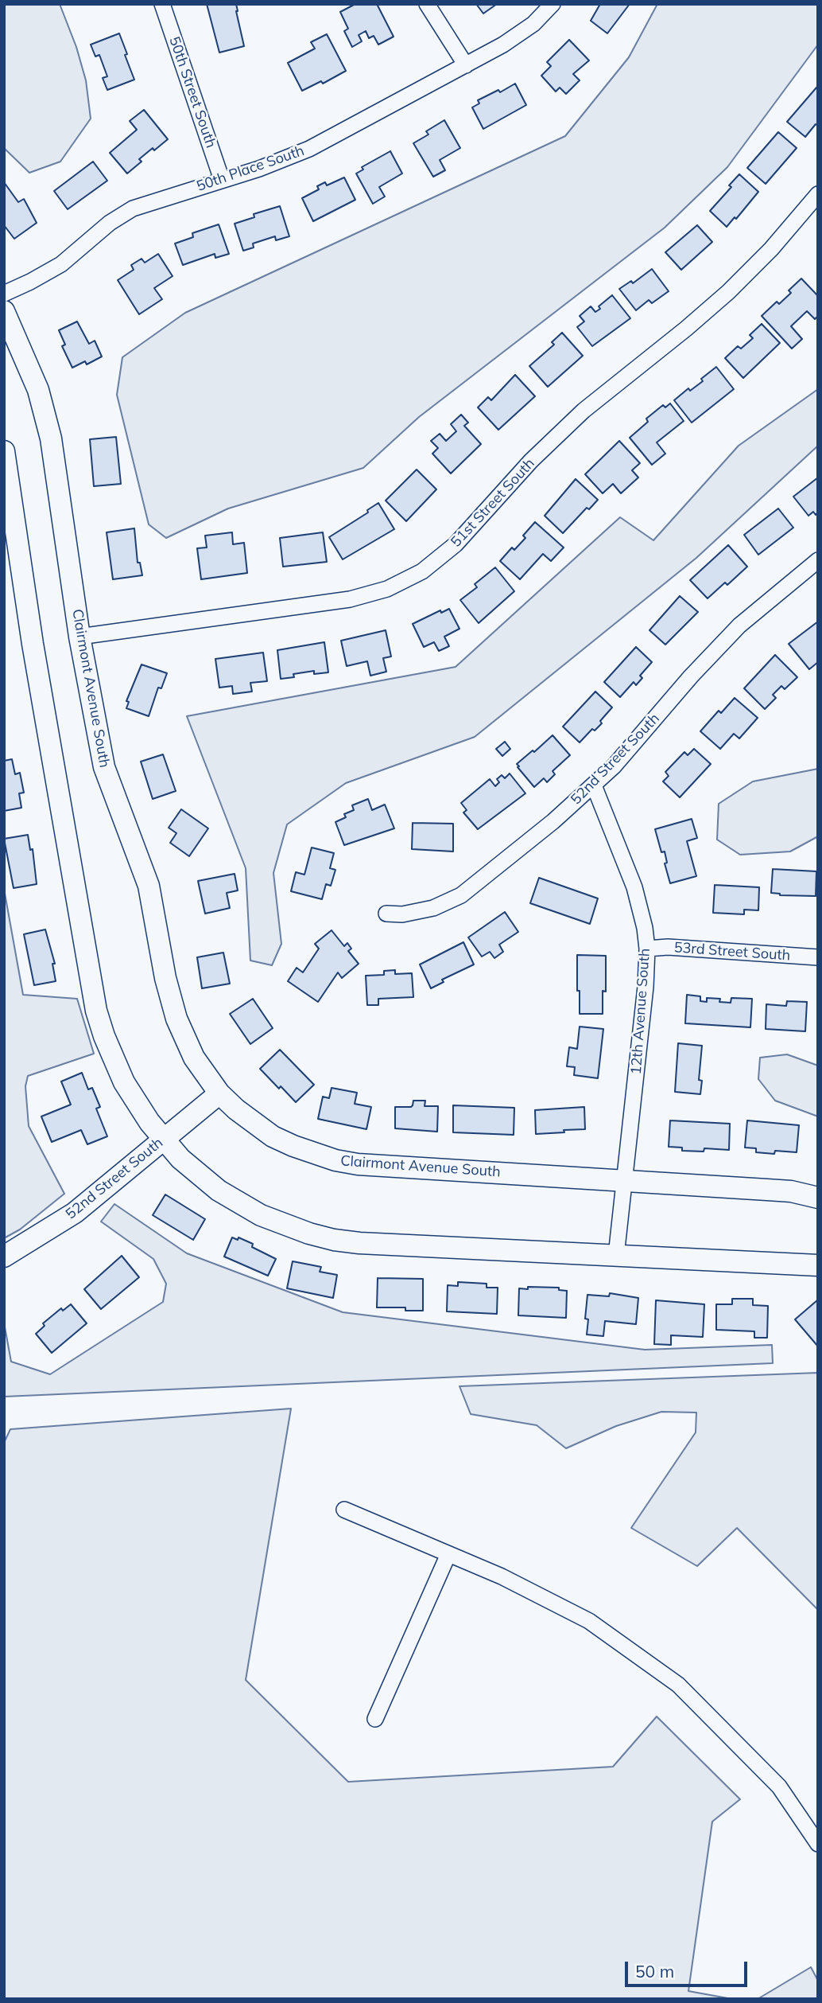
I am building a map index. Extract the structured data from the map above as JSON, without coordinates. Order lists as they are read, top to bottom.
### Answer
{
  "streets": {
    "street": [
      "50th Street South",
      "50th Place South",
      "51st Street South",
      "Clairmont Avenue South",
      "52nd Street South",
      "53rd Street South",
      "12th Avenue South"
    ]
  },
  "crossings": [
    ["50th Street South", "50th Place South"],
    ["51st Street South", "Clairmont Avenue South"],
    ["Clairmont Avenue South", "52nd Street South"],
    ["Clairmont Avenue South", "12th Avenue South"],
    ["52nd Street South", "12th Avenue South"],
    ["53rd Street South", "12th Avenue South"]
  ],
  "scale_bar": "50 m"
}
